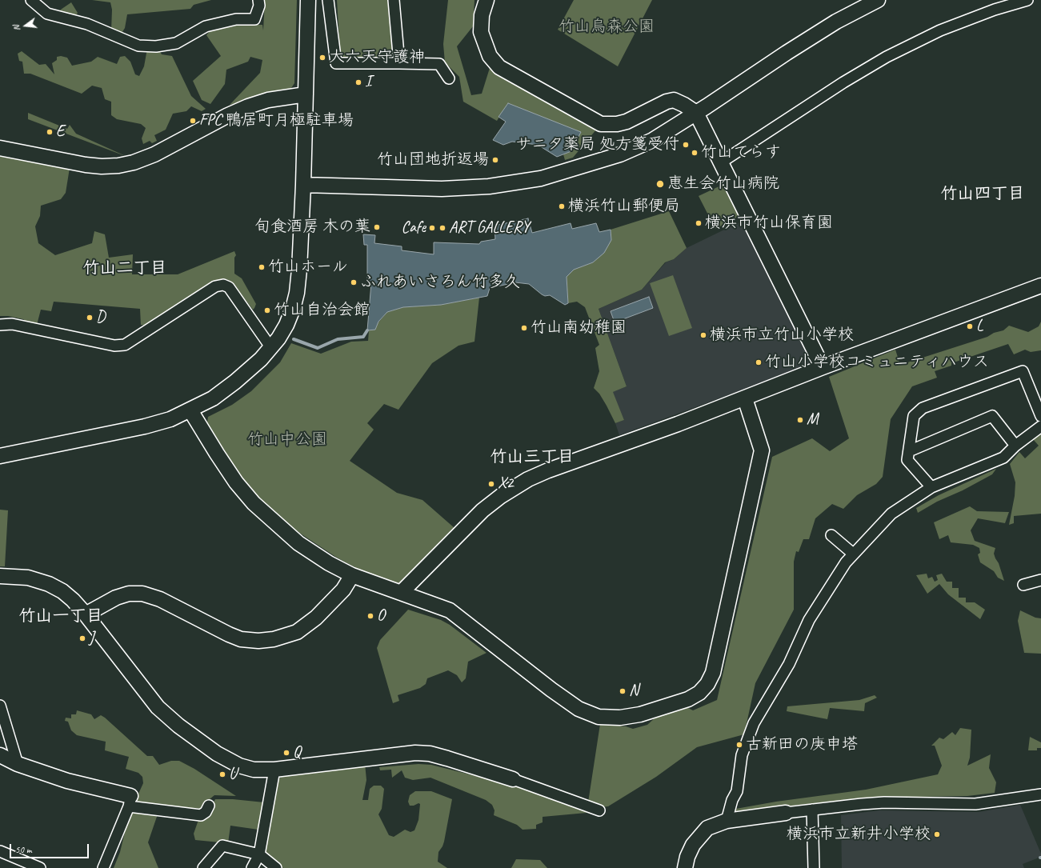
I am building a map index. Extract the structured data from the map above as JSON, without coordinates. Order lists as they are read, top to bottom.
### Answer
{
  "districts": [
    "竹山四丁目",
    "竹山二丁目",
    "竹山三丁目",
    "竹山一丁目"
  ],
  "parks": ["竹山烏森公園", "竹山中公園"],
  "places": [
    "大六天守護神",
    "I",
    "FPC 鴨居町月極駐車場",
    "E",
    "サニタ薬局 処方箋受付",
    "竹山てらす",
    "竹山団地折返場",
    "恵生会竹山病院",
    "横浜竹山郵便局",
    "横浜市竹山保育園",
    "旬食酒房 木の葉",
    "Cafe",
    "ART GALLERY",
    "竹山ホール",
    "ふれあいさろん竹多久",
    "竹山自治会館",
    "D",
    "L",
    "竹山南幼稚園",
    "横浜市立竹山小学校",
    "竹山小学校コミュニティハウス",
    "M",
    "X2",
    "O",
    "J",
    "N",
    "古新田の庚申塔",
    "Q",
    "U",
    "横浜市立新井小学校"
  ],
  "scale_bar": "50 m",
  "north": "left"
}
